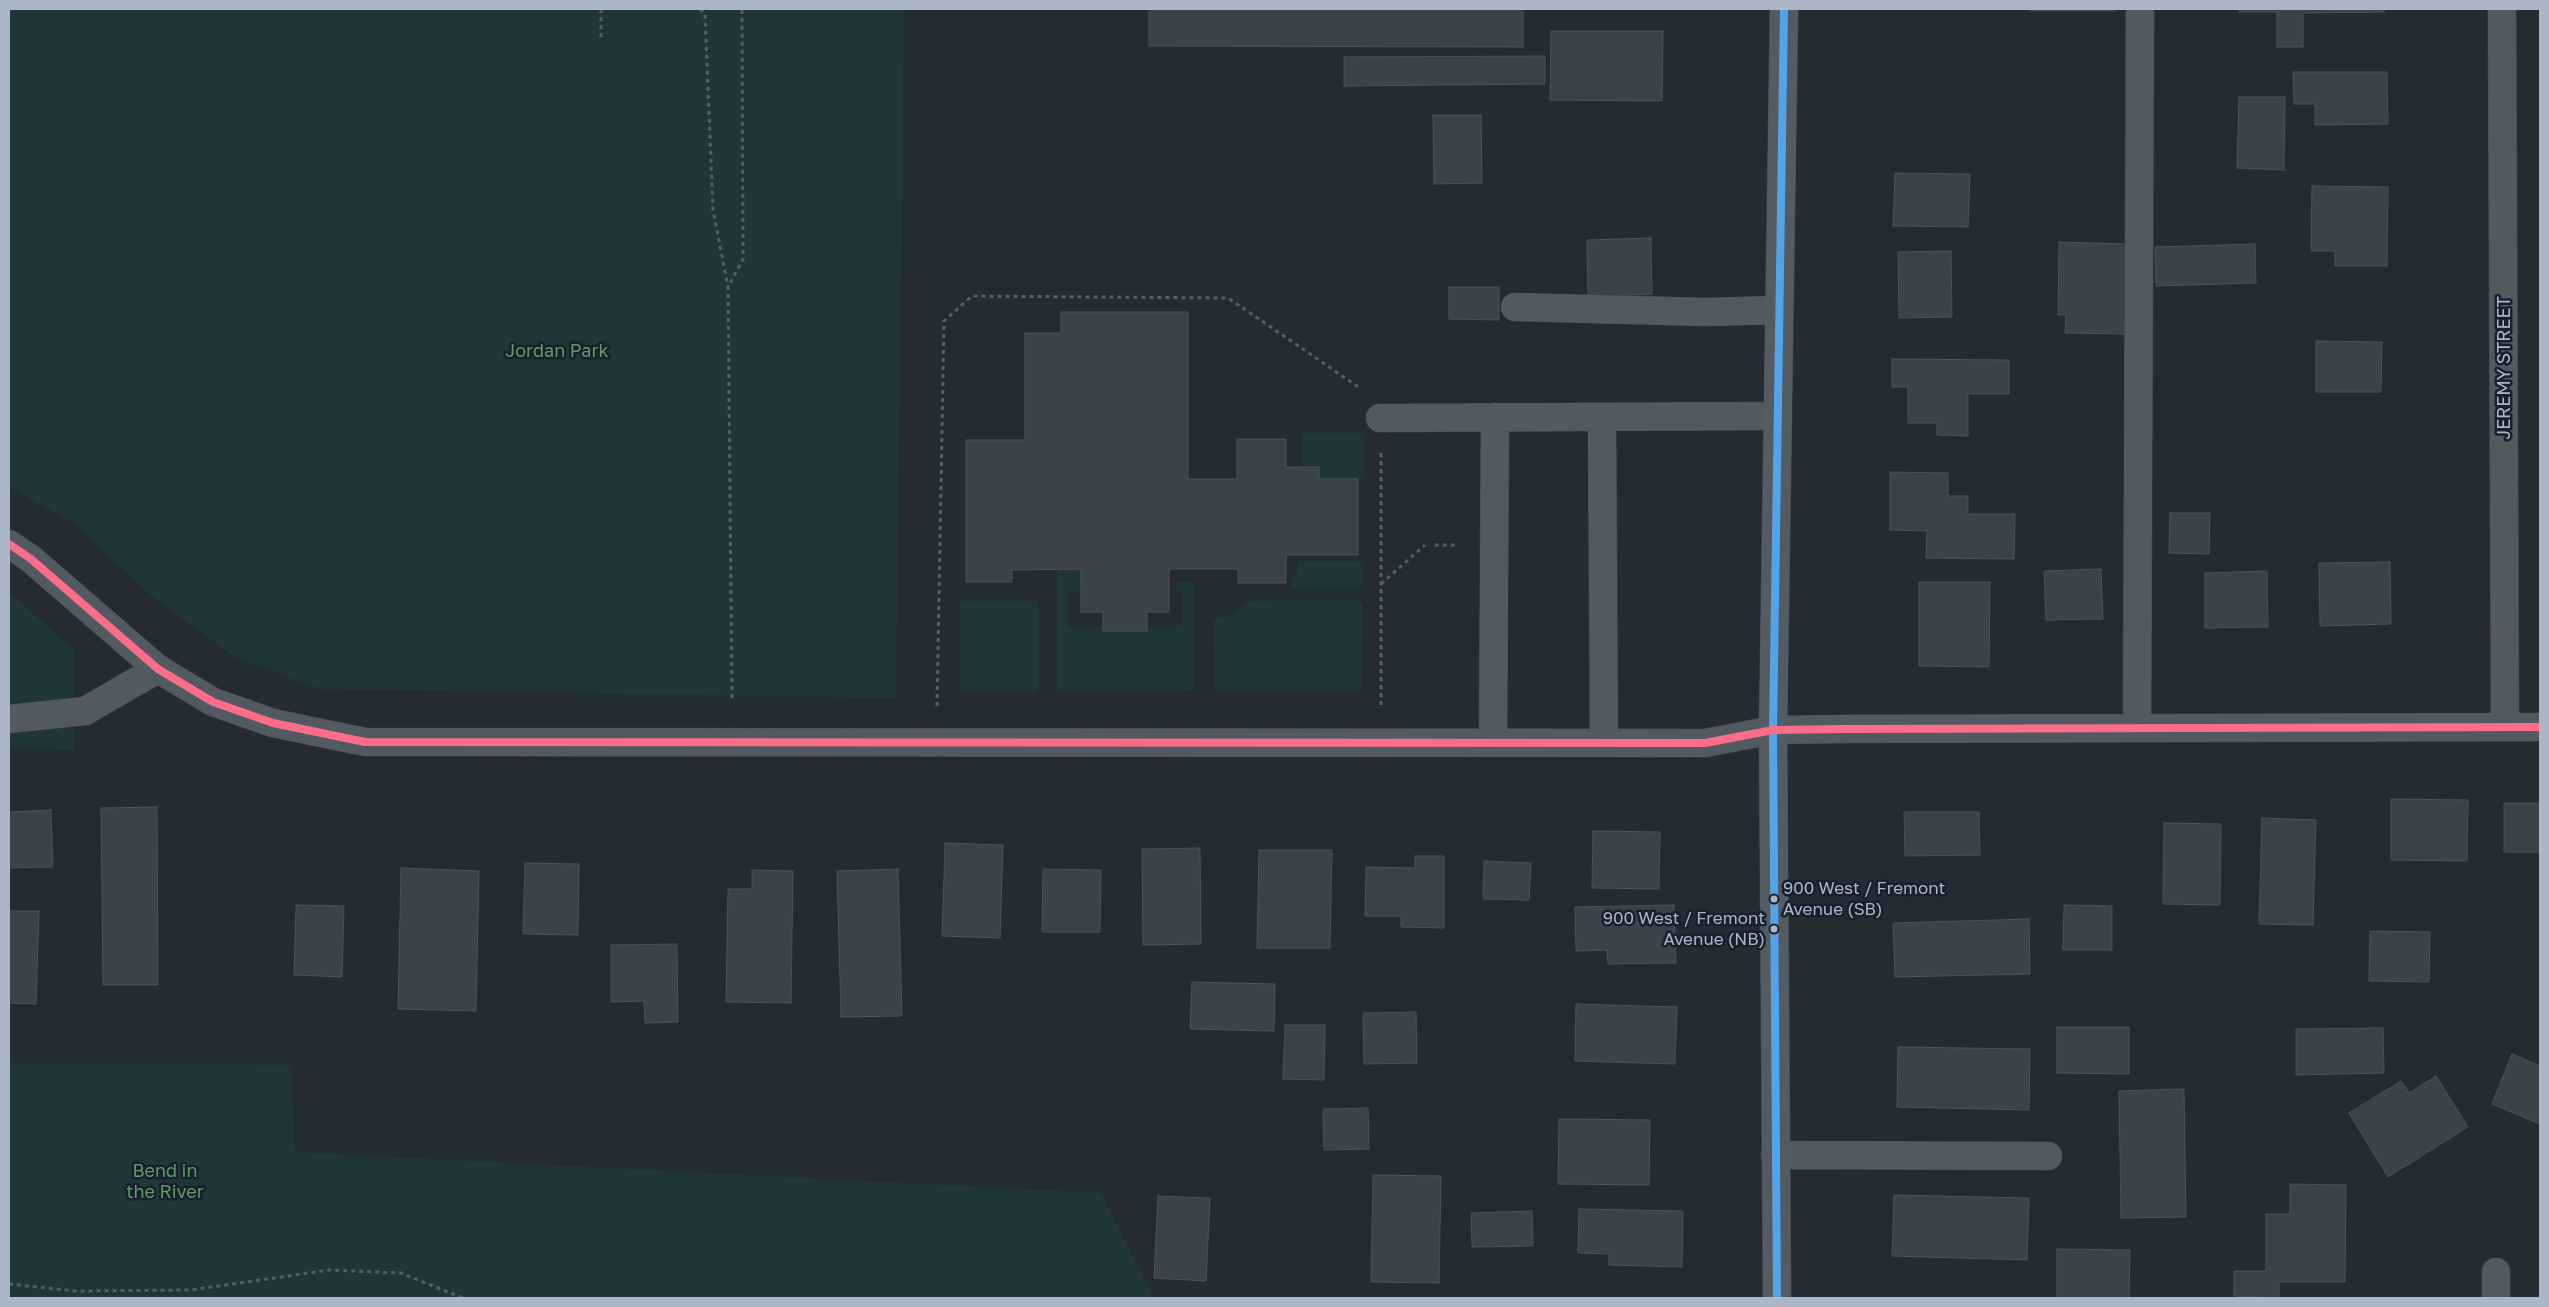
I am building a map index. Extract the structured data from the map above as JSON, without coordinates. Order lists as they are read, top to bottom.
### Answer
{
  "streets": {
    "street": ["JEREMY STREET"]
  },
  "parks": ["Jordan Park", "Bend in the River"],
  "places": ["900 West / Fremont Avenue (SB)", "900 West / Fremont Avenue (NB)"]
}
